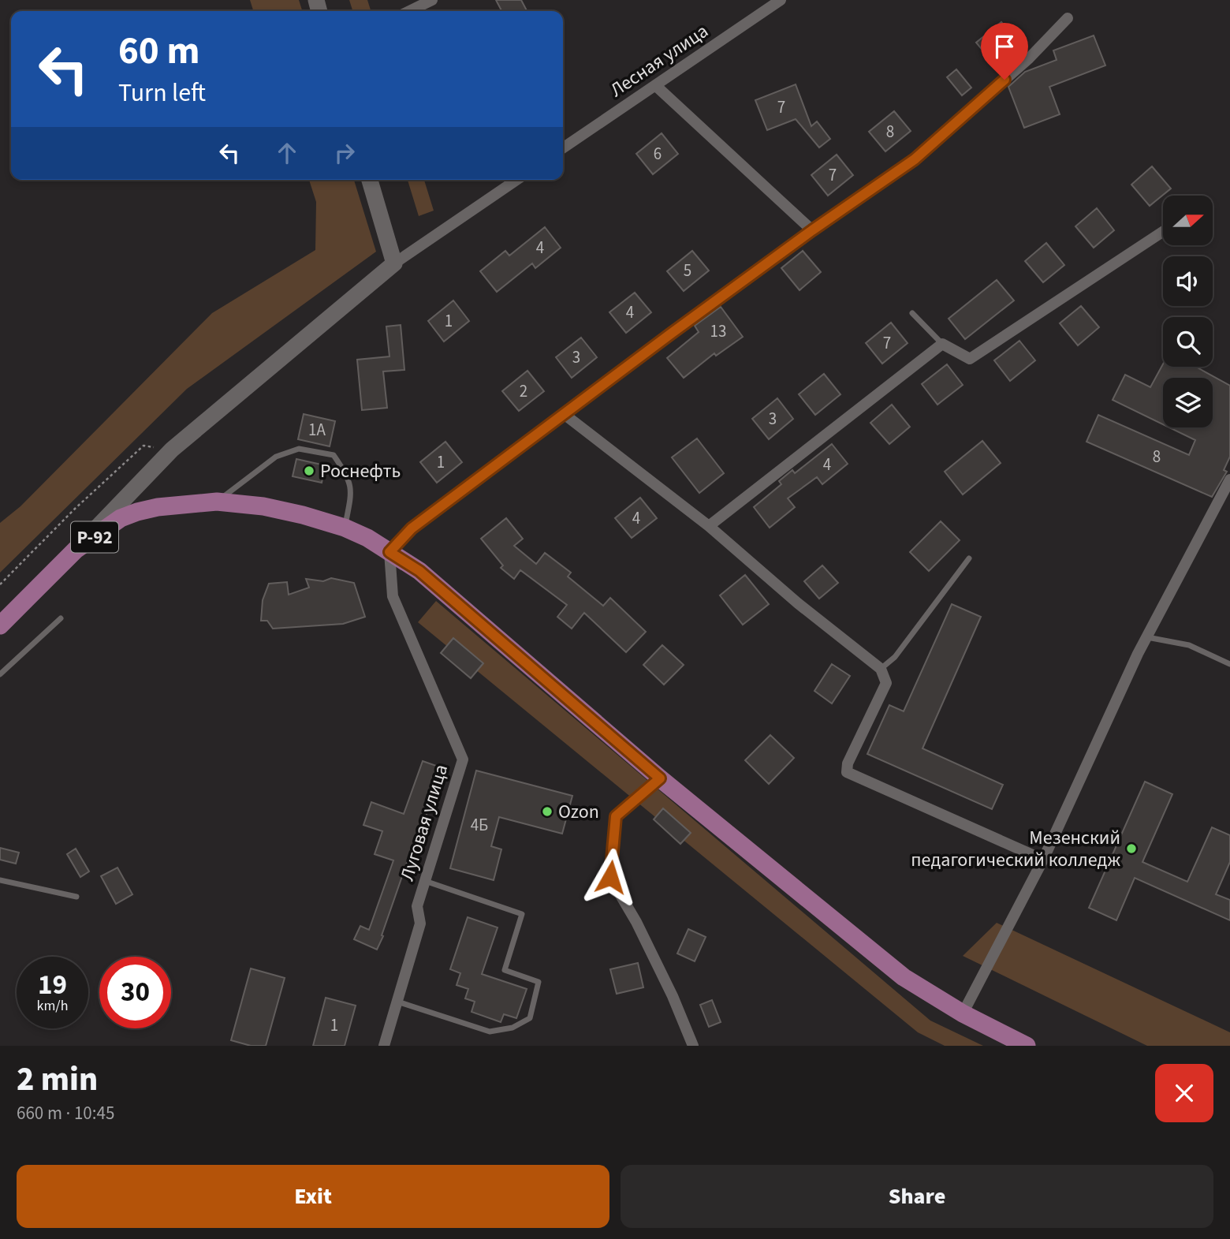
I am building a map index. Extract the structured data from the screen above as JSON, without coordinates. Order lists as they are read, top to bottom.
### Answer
{
  "streets": {
    "main road": ["Р-92"],
    "street": ["Лесная улица", "Луговая улица"]
  },
  "crossings": [
    ["Р-92", "Луговая улица"]
  ],
  "places": ["Роснефть", "Ozon", "Мезенский педагогический колледж"],
  "house_numbers": [
    "7",
    "8",
    "6",
    "7",
    "4",
    "5",
    "4",
    "1",
    "13",
    "7",
    "3",
    "2",
    "3",
    "1А",
    "8",
    "1",
    "4",
    "4",
    "4Б",
    "1"
  ],
  "north": "right",
  "page": {
    "turn": ["60 m", "Turn left"],
    "speed": "19 km/h",
    "limit": "30",
    "heading": ["2 min", "660 m · 10:45"],
    "buttons": ["Exit", "Share"]
  }
}
